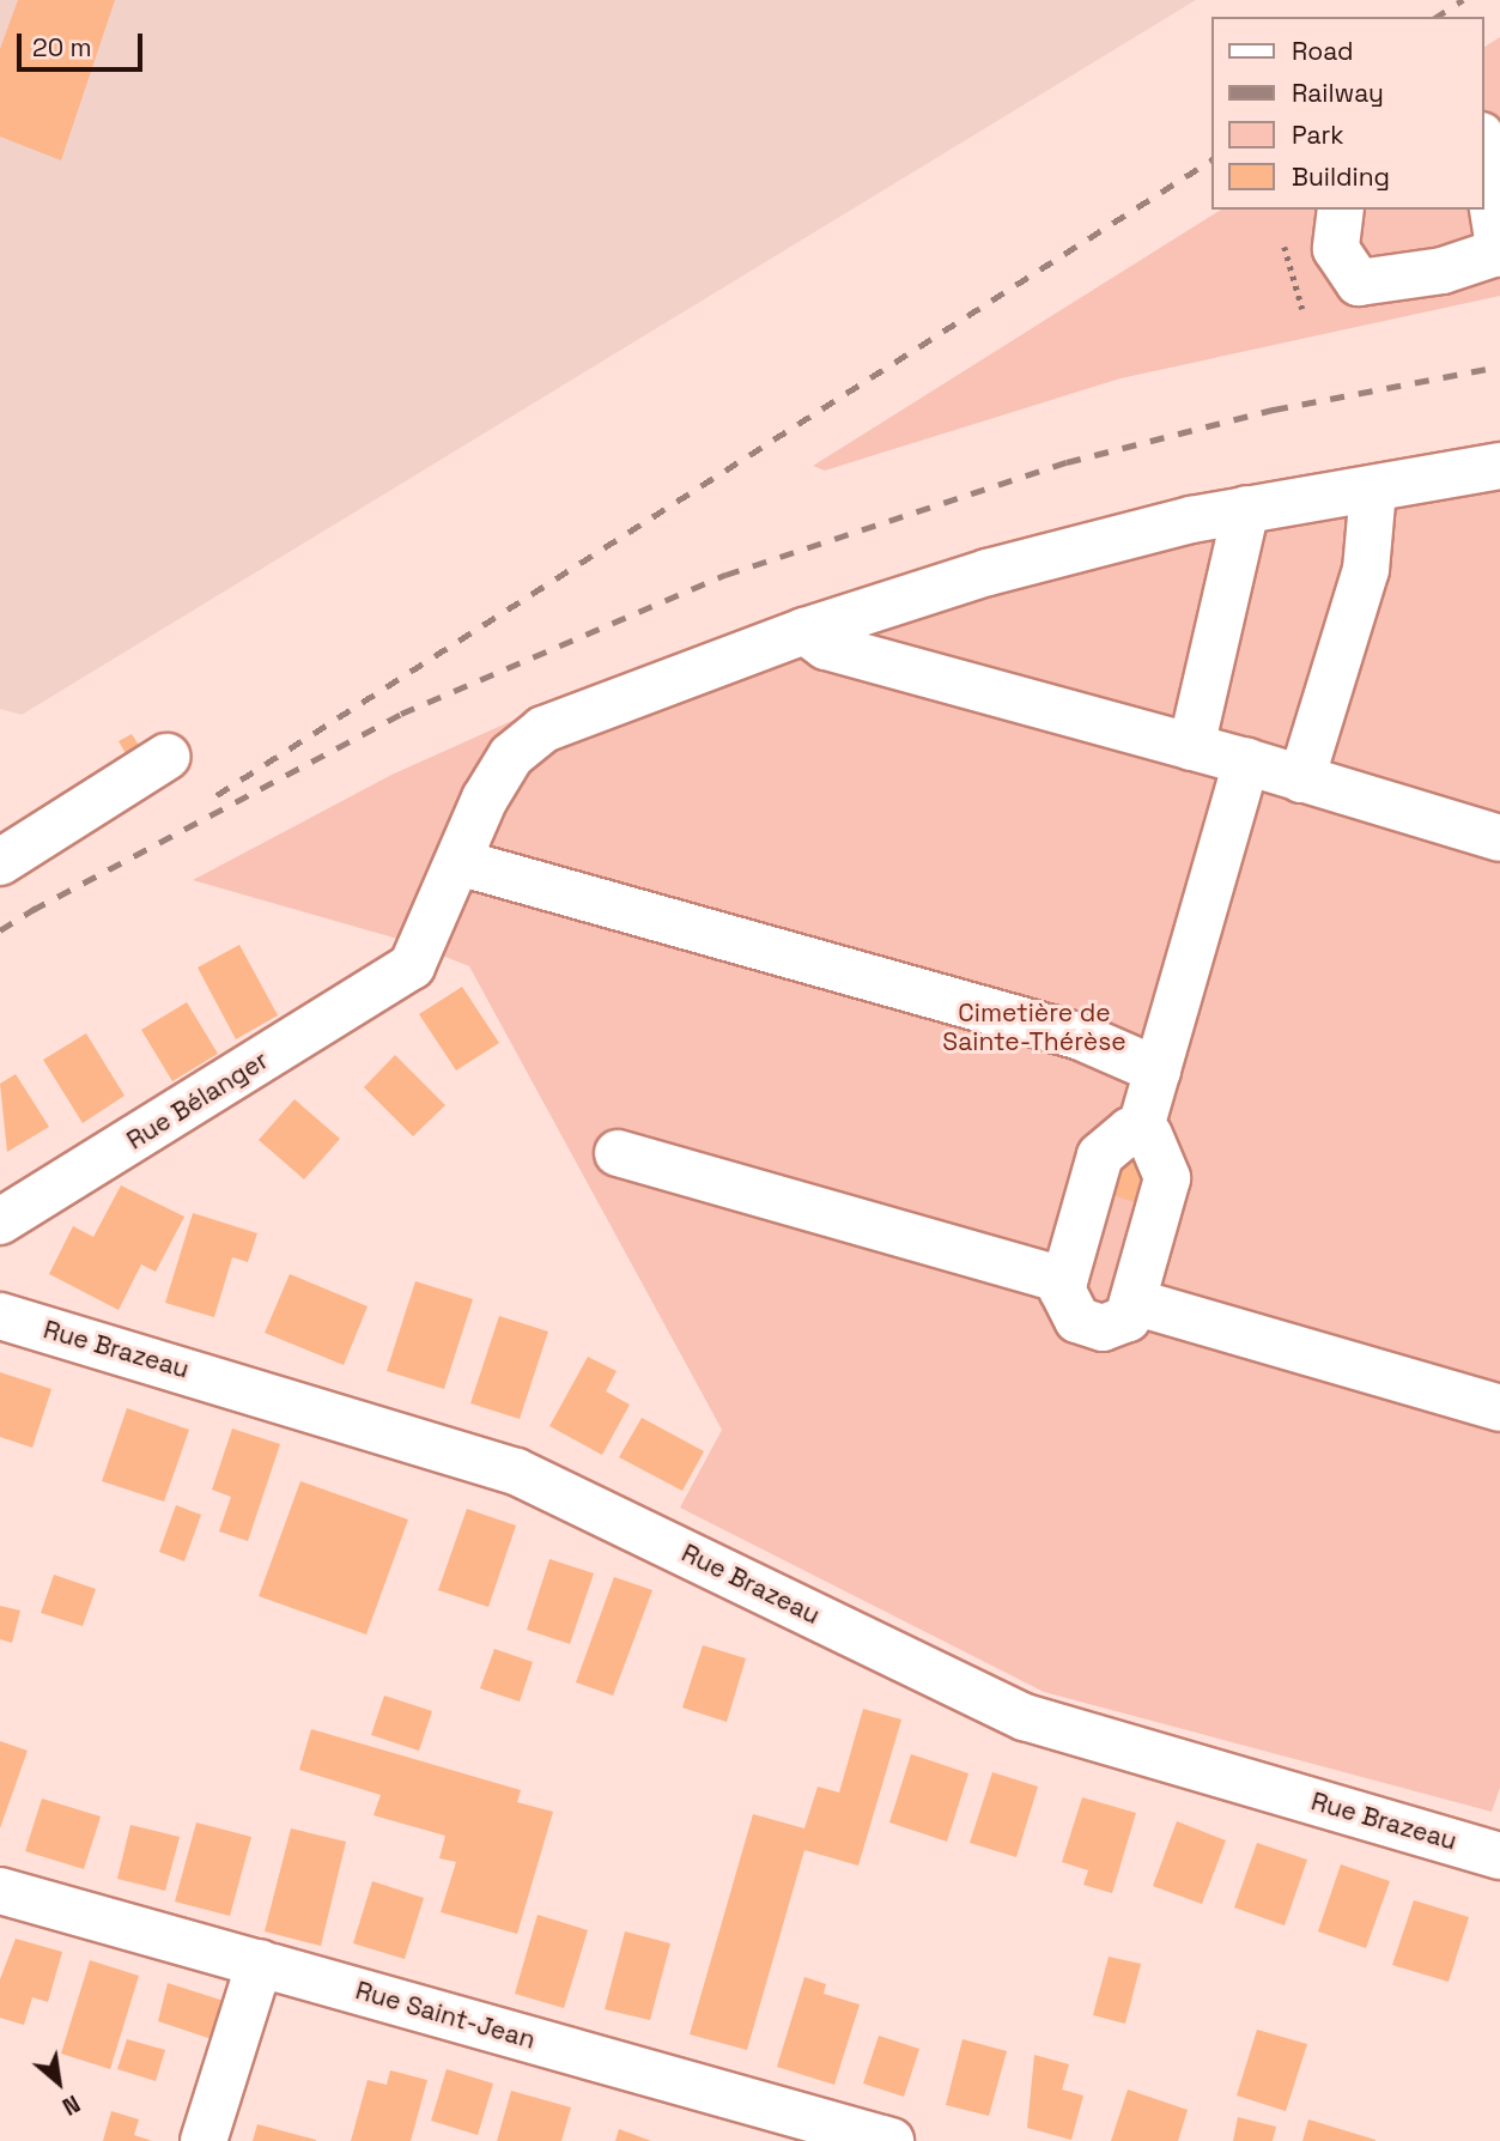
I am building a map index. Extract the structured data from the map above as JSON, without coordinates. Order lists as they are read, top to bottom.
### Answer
{
  "streets": {
    "street": ["Rue Bélanger", "Rue Brazeau", "Rue Saint-Jean"]
  },
  "parks": ["Cimetière de Sainte-Thérèse"],
  "legend": [
    "Road",
    "Railway",
    "Park",
    "Building"
  ],
  "scale_bar": "20 m",
  "north": "bottom right"
}
